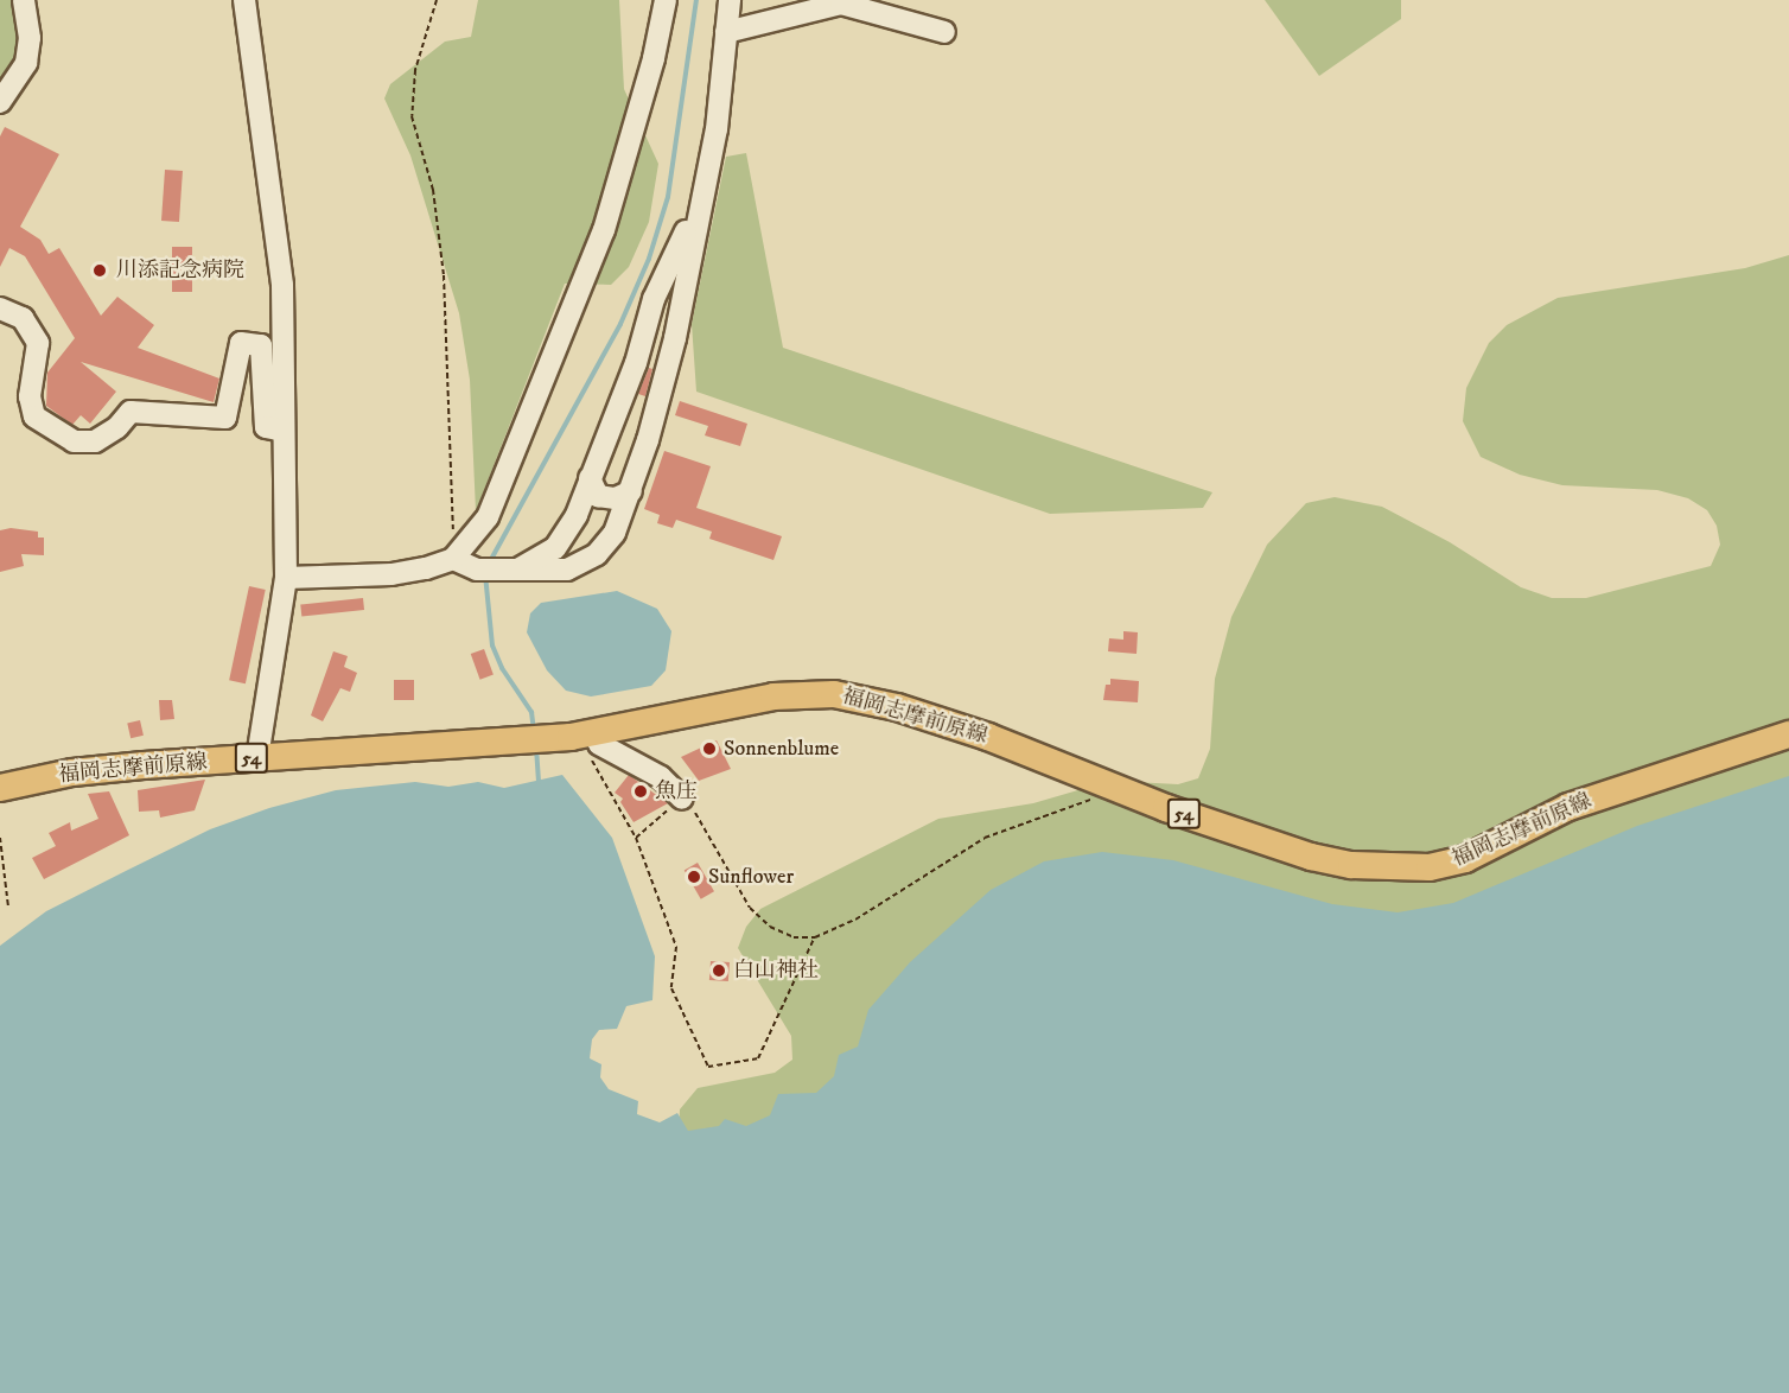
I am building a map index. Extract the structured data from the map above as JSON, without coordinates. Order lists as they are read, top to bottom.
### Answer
{
  "streets": {
    "main road": ["福岡志摩前原線", "54"]
  },
  "places": [
    "川添記念病院",
    "Sonnenblume",
    "魚庄",
    "Sunflower",
    "白山神社"
  ]
}
